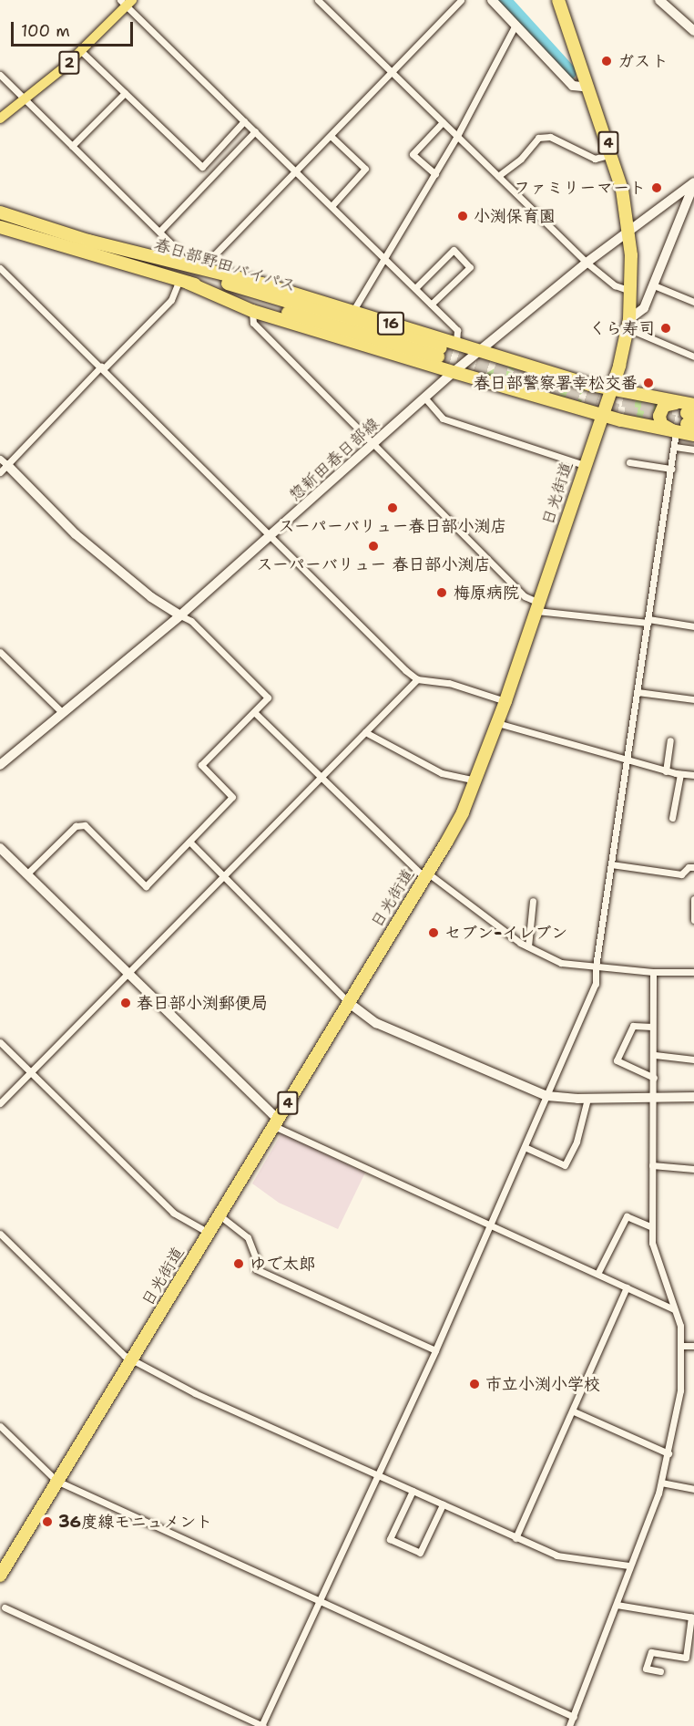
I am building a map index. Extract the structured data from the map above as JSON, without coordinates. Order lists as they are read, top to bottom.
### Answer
{
  "streets": {
    "highway": [
      "4",
      "春日部野田バイパス",
      "16",
      "日光街道"
    ],
    "main road": ["2"],
    "street": ["惣新田春日部線"]
  },
  "crossings": [
    ["4", "惣新田春日部線"],
    ["4", "日光街道"],
    ["春日部野田バイパス", "16"],
    ["16", "惣新田春日部線"],
    ["16", "日光街道"],
    ["惣新田春日部線", "日光街道"]
  ],
  "places": [
    "ガスト",
    "ファミリーマート",
    "小渕保育園",
    "くら寿司",
    "春日部警察署幸松交番",
    "スーパーバリュー春日部小渕店",
    "スーパーバリュー 春日部小渕店",
    "梅原病院",
    "セブン-イレブン",
    "春日部小渕郵便局",
    "ゆで太郎",
    "市立小渕小学校",
    "36度線モニュメント"
  ],
  "scale_bar": "100 m"
}
